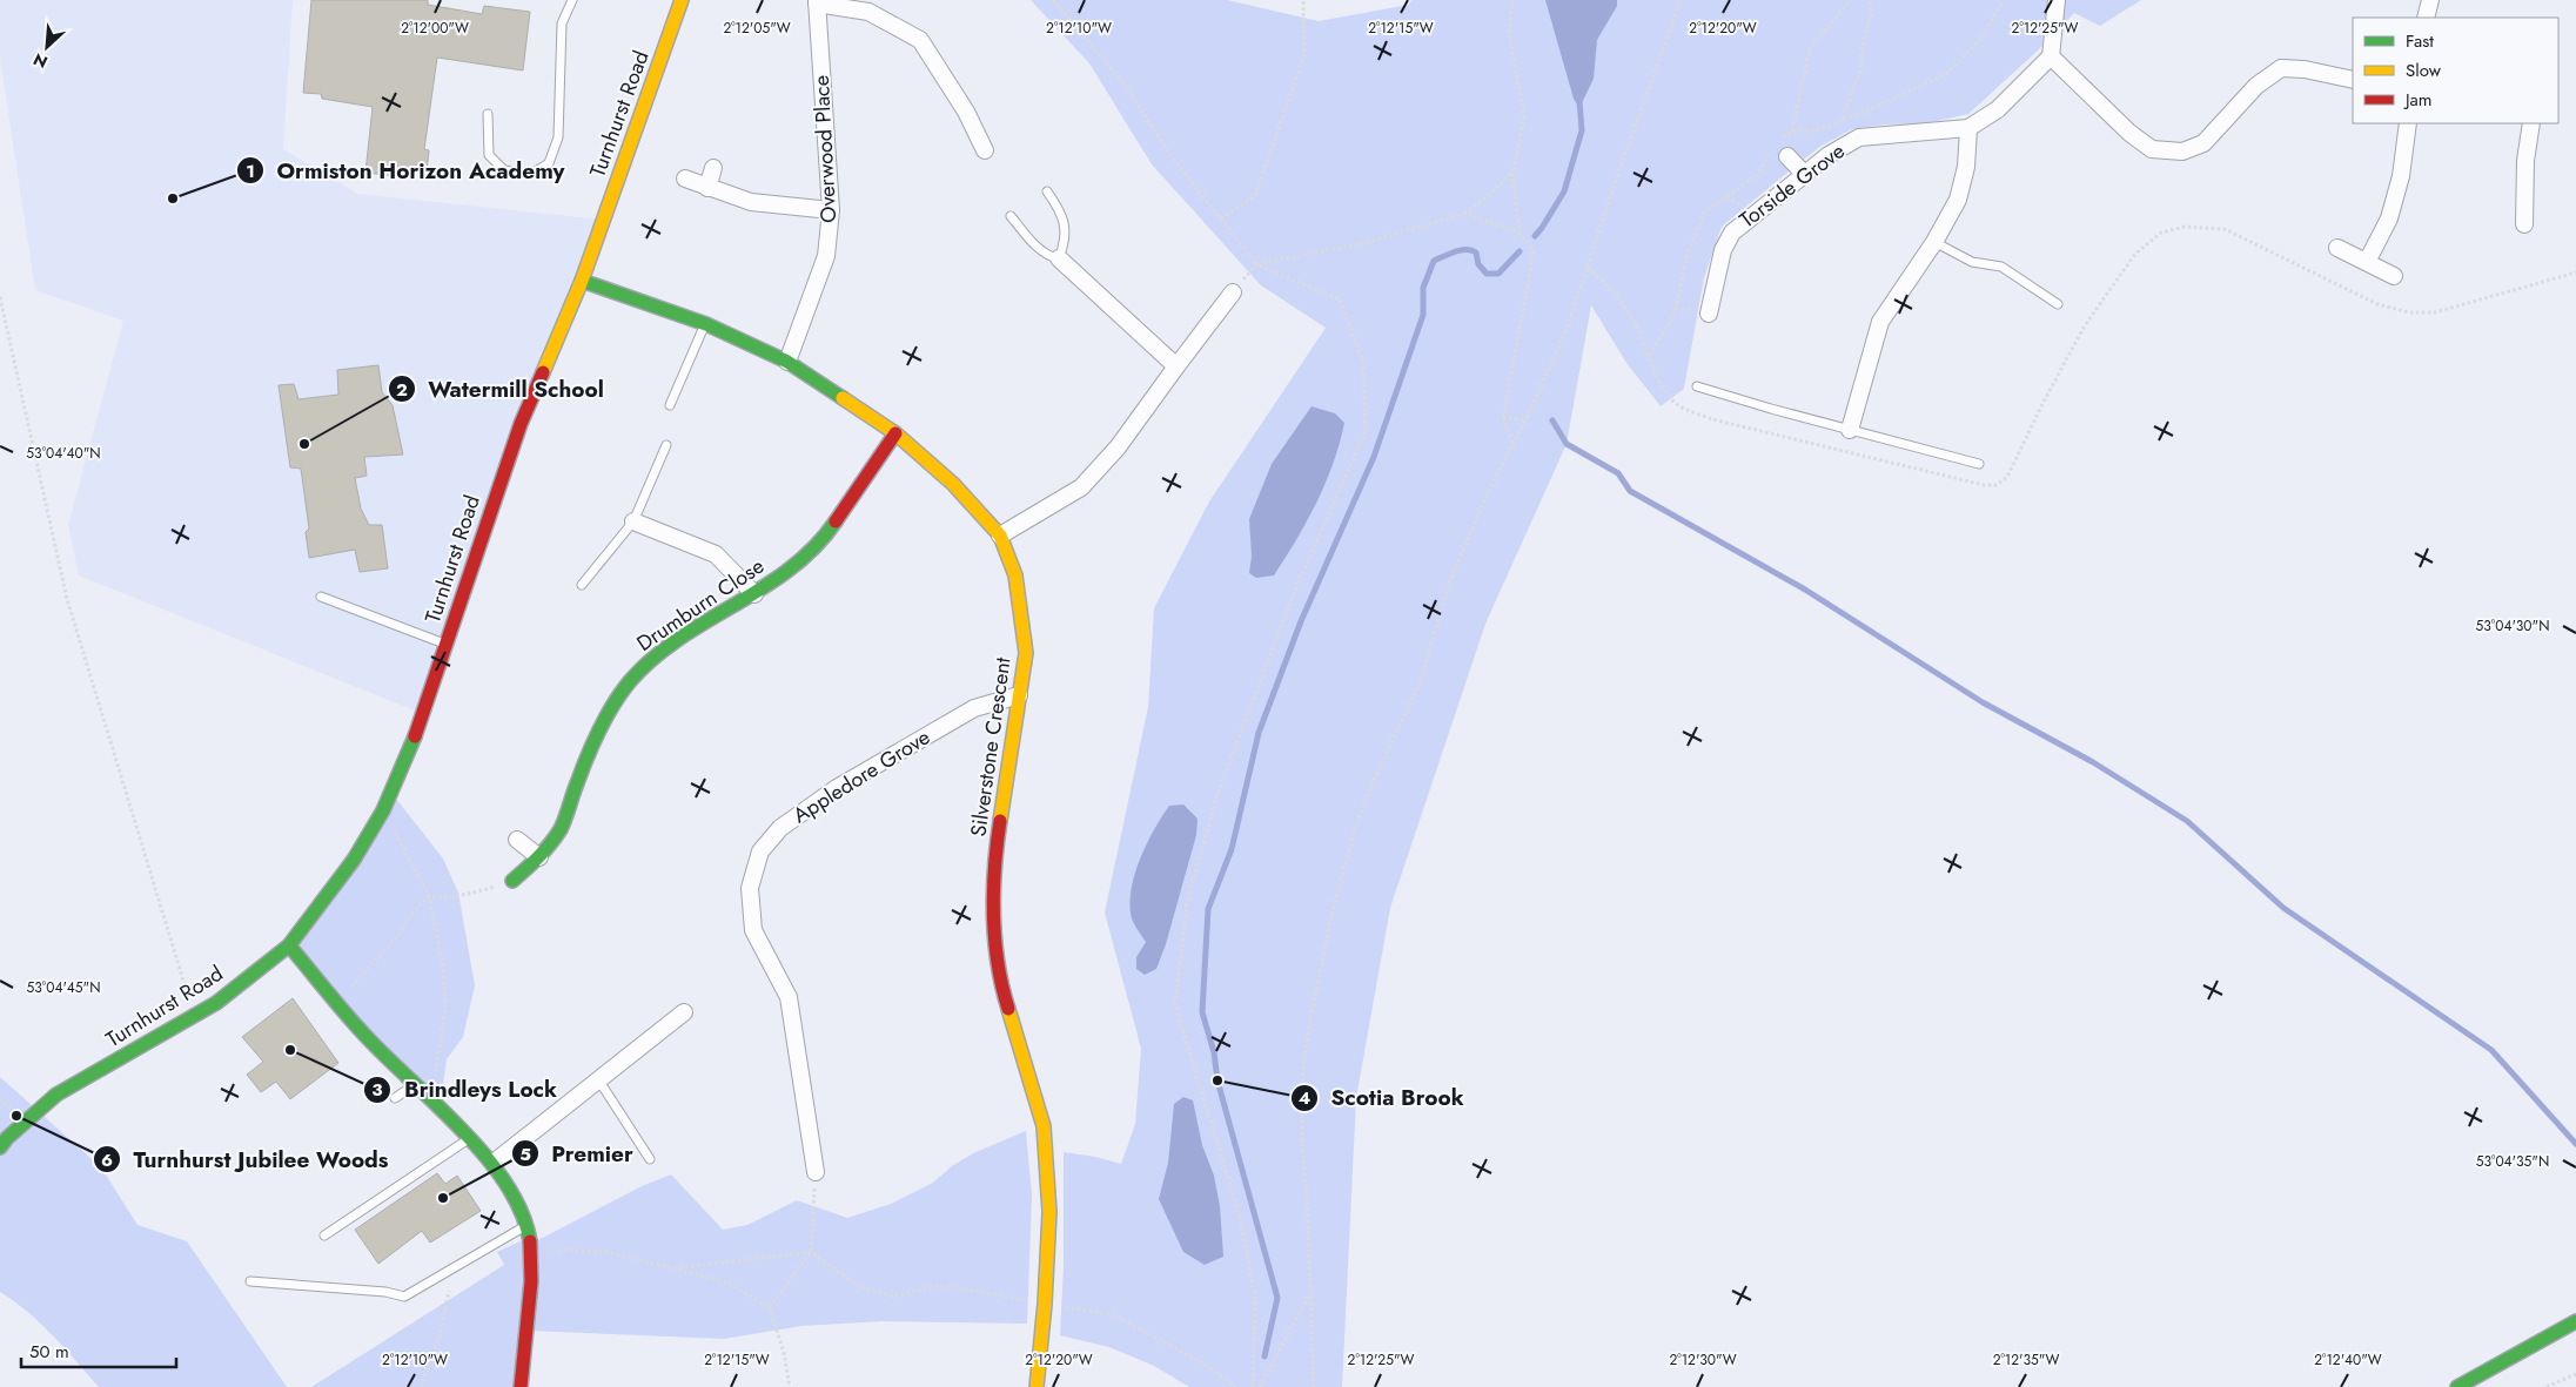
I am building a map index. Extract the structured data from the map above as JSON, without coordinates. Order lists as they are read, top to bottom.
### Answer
{
  "streets": {
    "street": [
      "Turnhurst Road",
      "Overwood Place",
      "Torside Grove",
      "Drumburn Close",
      "Silverstone Crescent",
      "Appledore Grove"
    ]
  },
  "crossings": [
    ["Turnhurst Road", "Silverstone Crescent"],
    ["Overwood Place", "Silverstone Crescent"],
    ["Drumburn Close", "Silverstone Crescent"],
    ["Silverstone Crescent", "Appledore Grove"]
  ],
  "places": [
    "Ormiston Horizon Academy",
    "Watermill School",
    "Brindleys Lock",
    "Scotia Brook",
    "Turnhurst Jubilee Woods",
    "Premier"
  ],
  "legend": ["Fast", "Slow", "Jam"],
  "scale_bar": "50 m",
  "north": "bottom left",
  "coordinates": [
    "2°12'00\"W",
    "2°12'05\"W",
    "2°12'10\"W",
    "2°12'15\"W",
    "2°12'20\"W",
    "2°12'25\"W",
    "53°04'40\"N",
    "53°04'30\"N",
    "53°04'45\"N",
    "53°04'35\"N",
    "2°12'30\"W",
    "2°12'35\"W",
    "2°12'40\"W"
  ]
}
